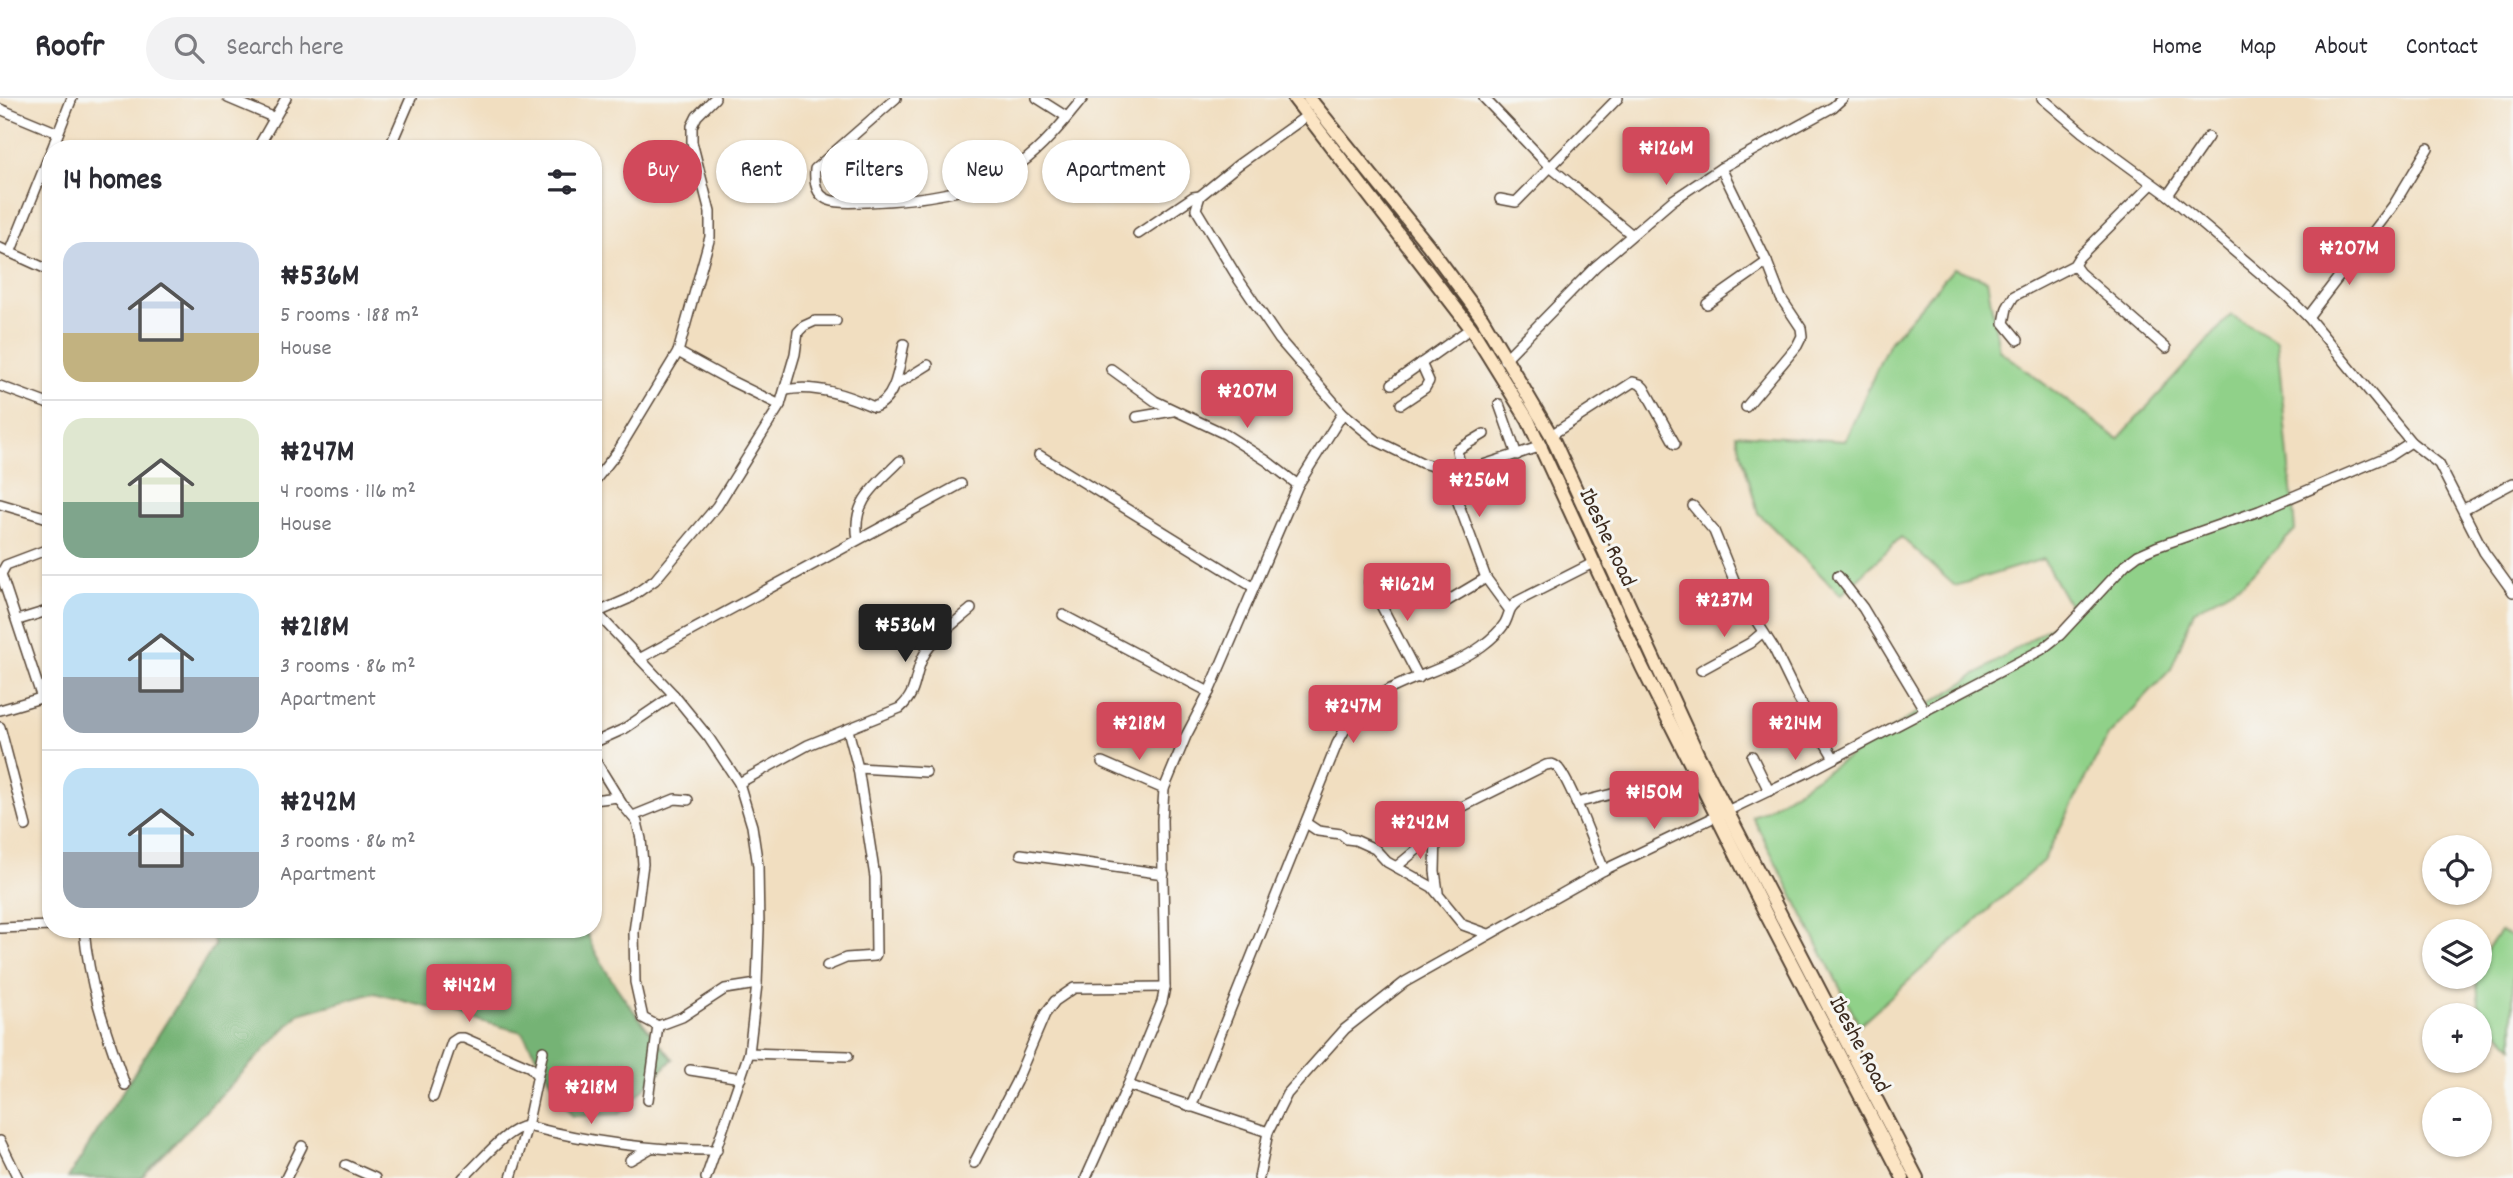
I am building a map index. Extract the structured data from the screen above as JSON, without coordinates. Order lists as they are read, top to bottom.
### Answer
{
  "streets": {
    "main road": ["Ibeshe Road"]
  },
  "page": {
    "header": "Roofr",
    "search": "Search here",
    "nav": [
      "Home",
      "Map",
      "About",
      "Contact"
    ],
    "price": [
      "₦126M",
      "₦207M",
      "₦207M",
      "₦256M",
      "₦162M",
      "₦237M",
      "₦536M",
      "₦247M",
      "₦218M",
      "₦214M",
      "₦150M",
      "₦242M",
      "₦142M",
      "₦218M"
    ],
    "chip": [
      "Buy",
      "Rent",
      "Filters",
      "New",
      "Apartment"
    ],
    "heading": "14 homes",
    "list": [
      {
        "name": "₦536M",
        "note": "5 rooms · 188 m² · House"
      },
      {
        "name": "₦247M",
        "note": "4 rooms · 116 m² · House"
      },
      {
        "name": "₦218M",
        "note": "3 rooms · 86 m² · Apartment"
      },
      {
        "name": "₦242M",
        "note": "3 rooms · 86 m² · Apartment"
      }
    ],
    "map_buttons": ["+", "−"]
  }
}
